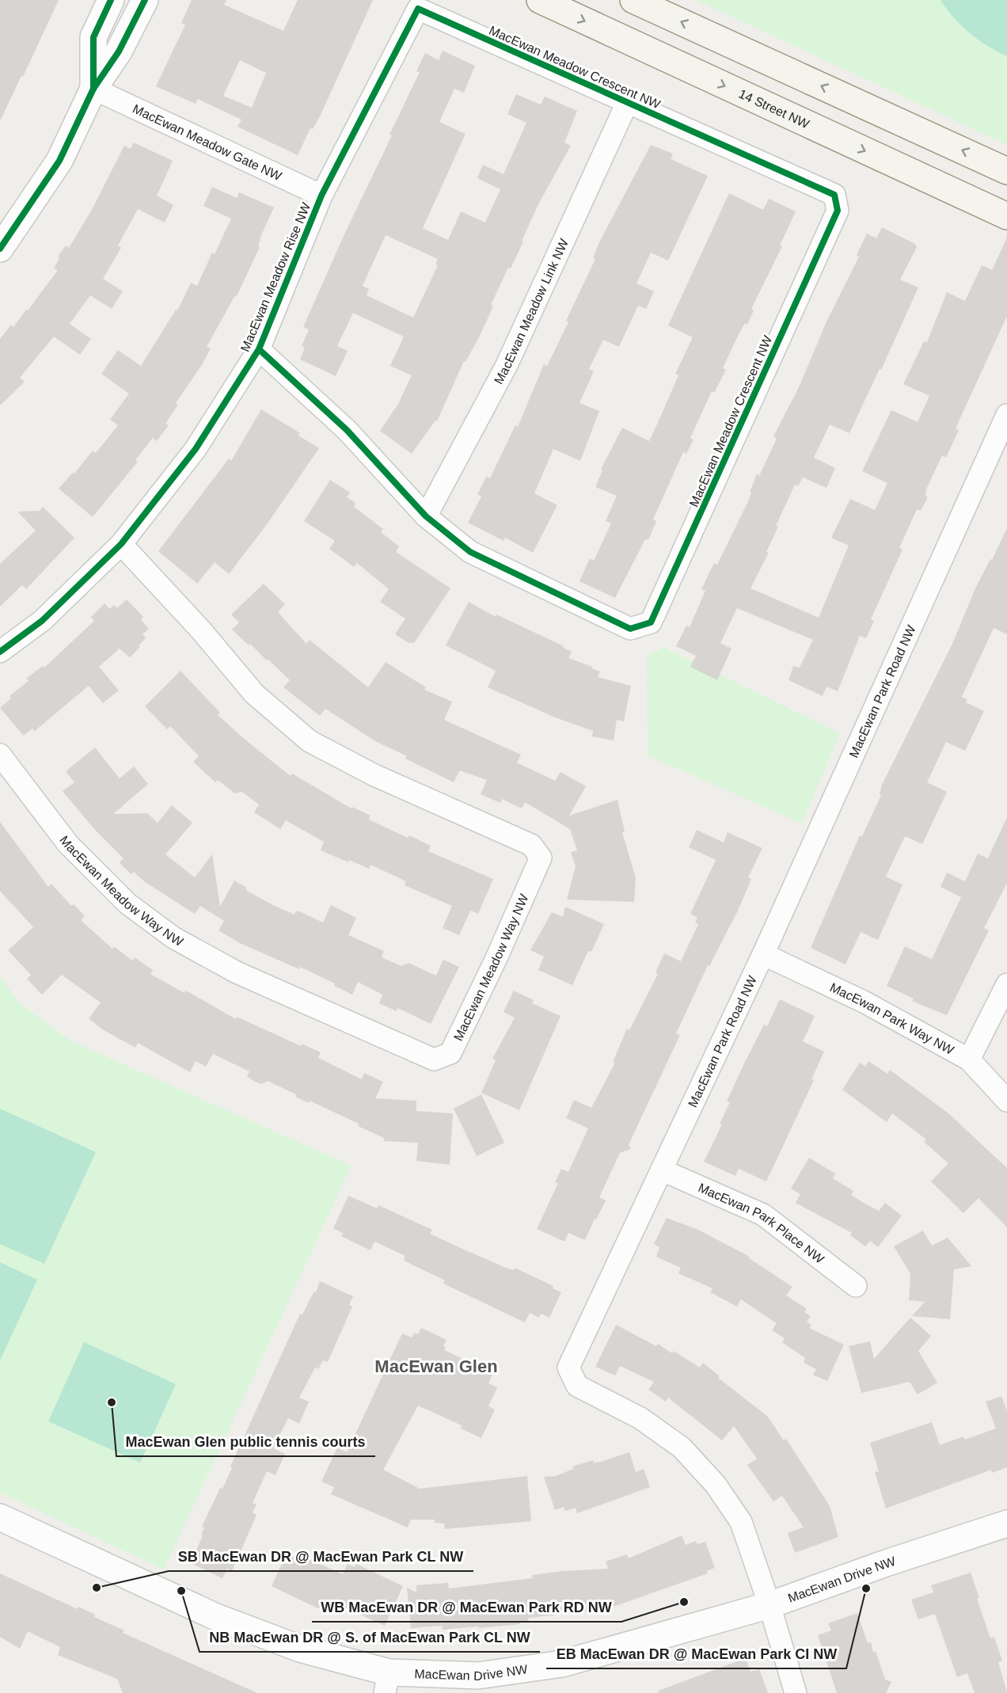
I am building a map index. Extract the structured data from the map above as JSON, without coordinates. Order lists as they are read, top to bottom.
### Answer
{
  "streets": {
    "main road": ["14 Street NW"],
    "street": [
      "MacEwan Meadow Crescent NW",
      "MacEwan Meadow Gate NW",
      "MacEwan Meadow Rise NW",
      "MacEwan Meadow Link NW",
      "MacEwan Park Road NW",
      "MacEwan Meadow Way NW",
      "MacEwan Park Way NW",
      "MacEwan Park Place NW",
      "MacEwan Drive NW"
    ]
  },
  "crossings": [
    ["MacEwan Meadow Crescent NW", "MacEwan Meadow Rise NW"],
    ["MacEwan Meadow Crescent NW", "MacEwan Meadow Link NW"],
    ["MacEwan Meadow Gate NW", "MacEwan Meadow Rise NW"],
    ["MacEwan Meadow Rise NW", "MacEwan Meadow Way NW"],
    ["MacEwan Park Road NW", "MacEwan Park Way NW"],
    ["MacEwan Park Road NW", "MacEwan Park Place NW"],
    ["MacEwan Park Road NW", "MacEwan Drive NW"]
  ],
  "districts": ["MacEwan Glen"],
  "places": [
    "MacEwan Glen public tennis courts",
    "SB MacEwan DR @ MacEwan Park CL NW",
    "EB MacEwan DR @ MacEwan Park CI NW",
    "NB MacEwan DR @ S. of MacEwan Park CL NW",
    "WB MacEwan DR @ MacEwan Park RD NW"
  ]
}
